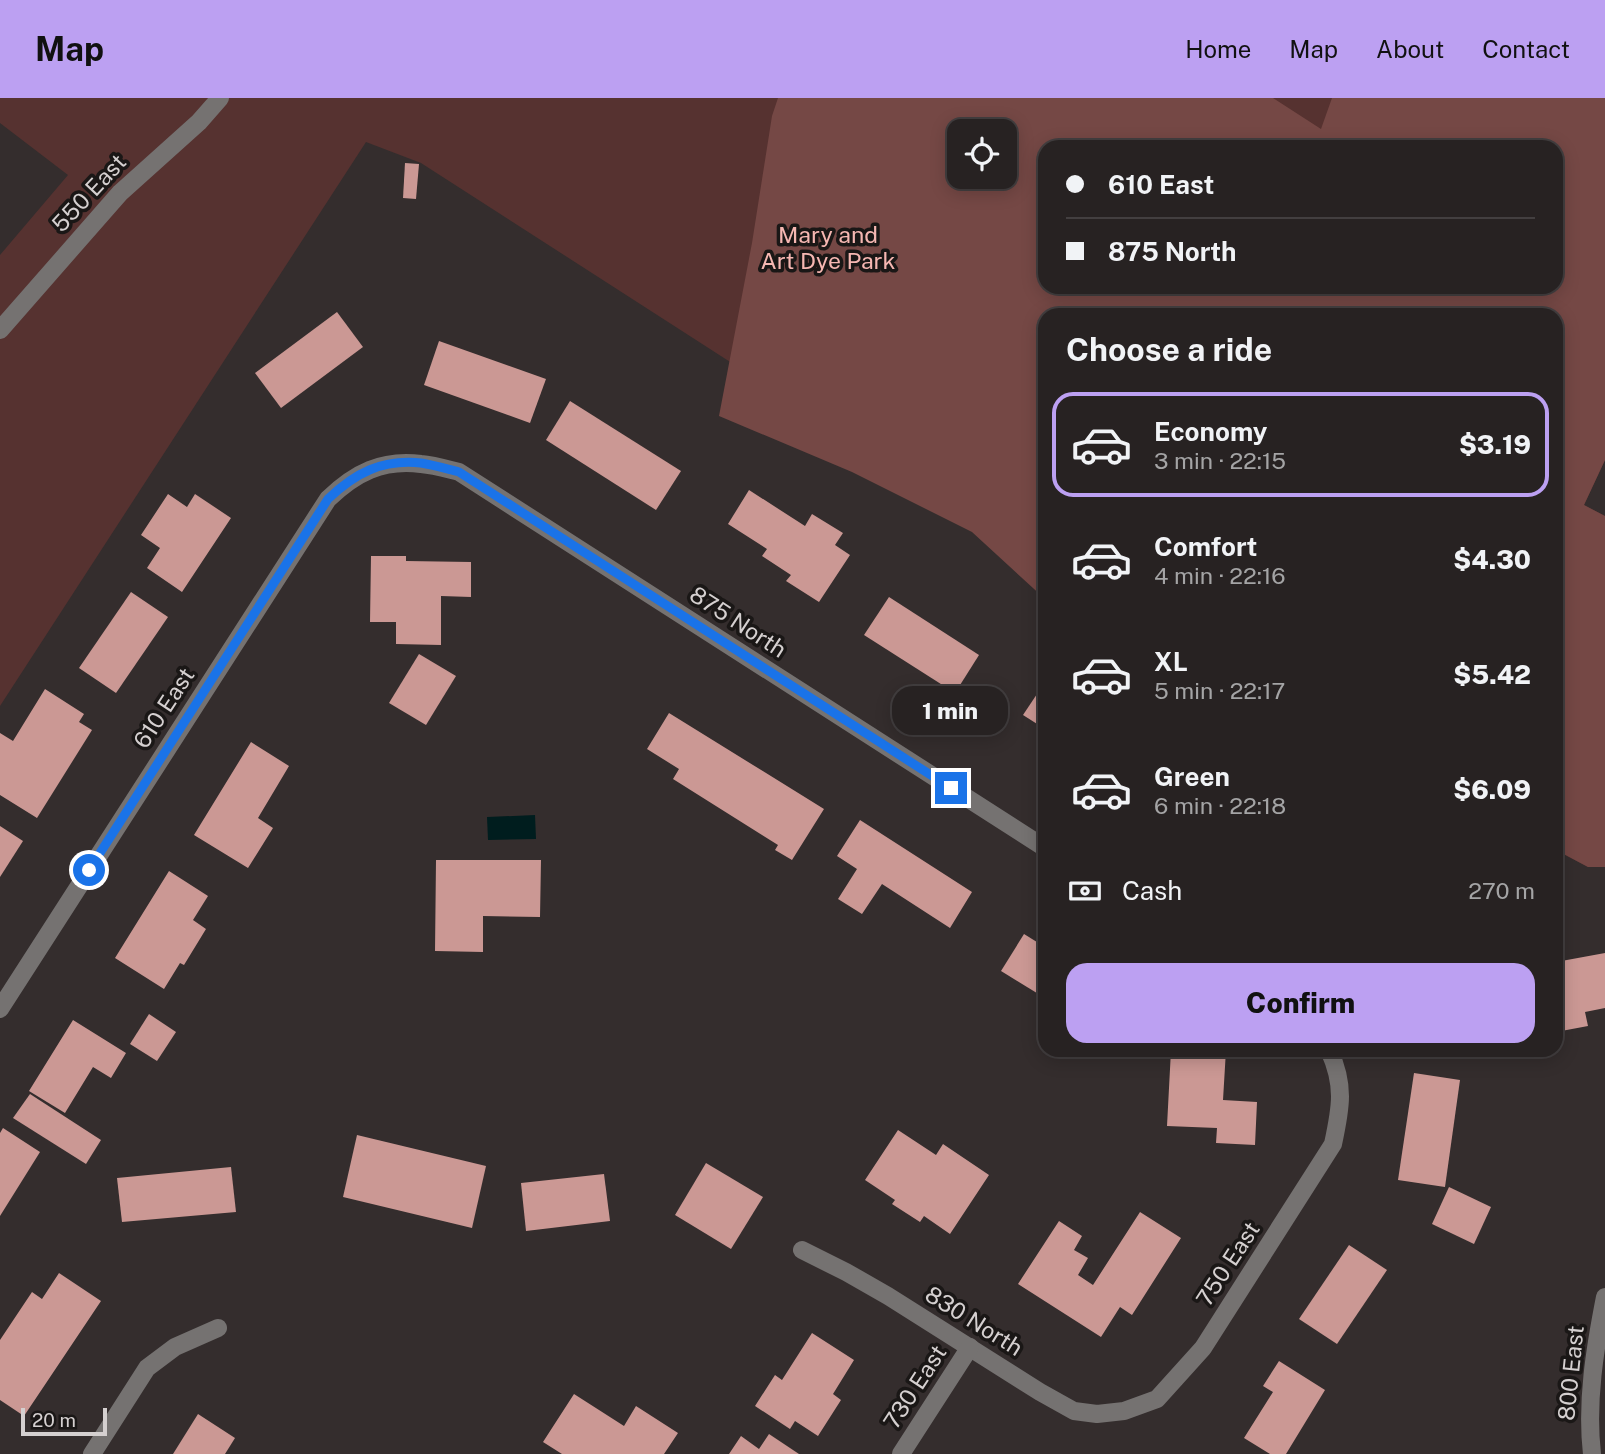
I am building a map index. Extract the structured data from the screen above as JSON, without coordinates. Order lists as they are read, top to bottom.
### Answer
{
  "streets": {
    "street": [
      "550 East",
      "875 North",
      "610 East",
      "750 East",
      "830 North",
      "800 East",
      "730 East"
    ]
  },
  "crossings": [
    ["875 North", "610 East"],
    ["750 East", "830 North"],
    ["830 North", "730 East"]
  ],
  "parks": ["Mary and Art Dye Park"],
  "scale_bar": "20 m",
  "page": {
    "header": "Map",
    "nav": [
      "Home",
      "Map",
      "About",
      "Contact"
    ],
    "banner": ["610 East", "875 North"],
    "heading": "Choose a ride",
    "list": [
      {
        "name": "Economy",
        "note": "3 min · 22:15",
        "value": "$3.19"
      },
      {
        "name": "Comfort",
        "note": "4 min · 22:16",
        "value": "$4.30"
      },
      {
        "name": "XL",
        "note": "5 min · 22:17",
        "value": "$5.42"
      },
      {
        "name": "Green",
        "note": "6 min · 22:18",
        "value": "$6.09"
      }
    ],
    "bubble": "1 min",
    "pay": ["Cash", "270 m"],
    "buttons": "Confirm",
    "scale": "20 m"
  }
}
